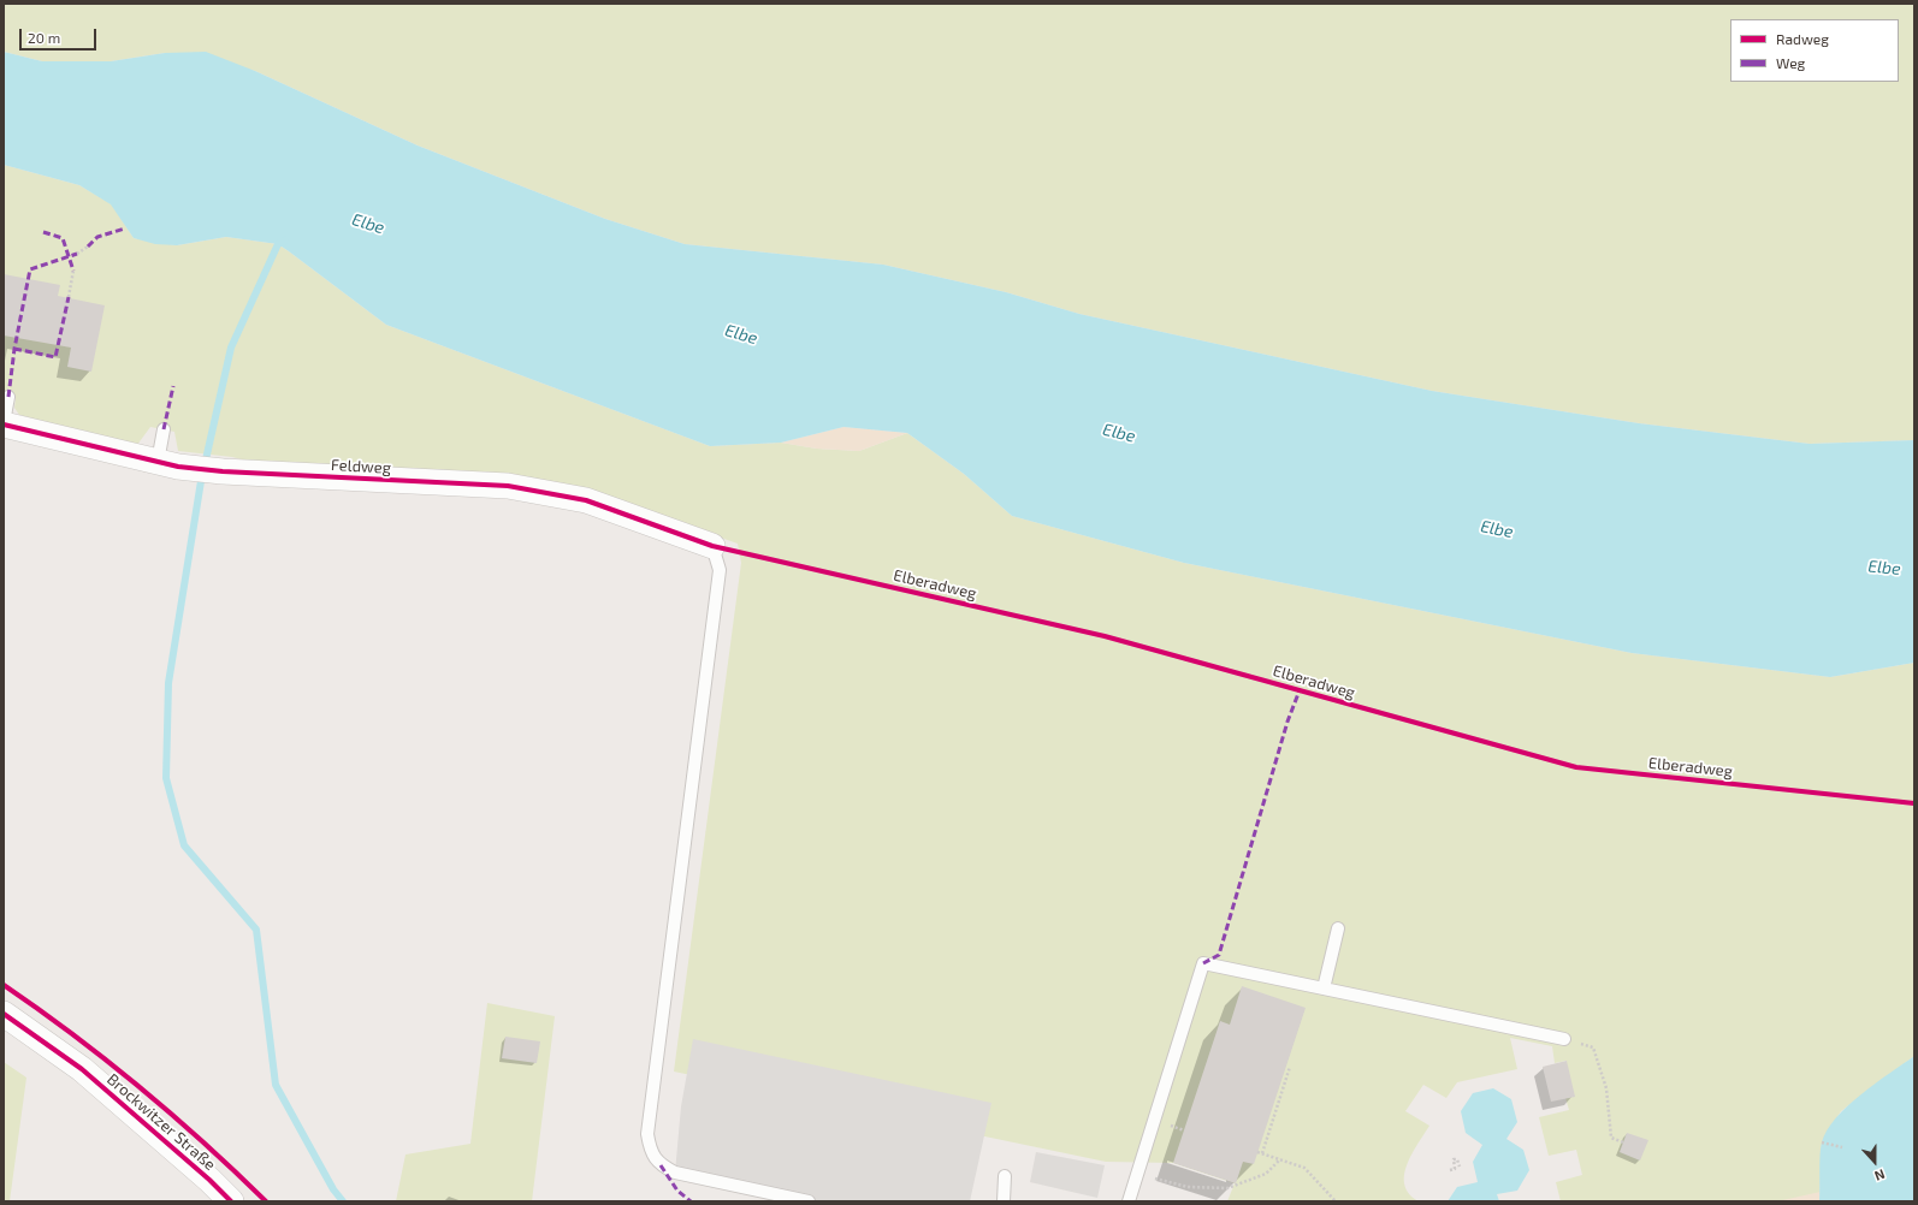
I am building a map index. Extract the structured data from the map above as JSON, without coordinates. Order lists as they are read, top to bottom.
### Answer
{
  "streets": {
    "street": ["Feldweg", "Brockwitzer Straße"],
    "cycle path": ["Elberadweg"]
  },
  "water": ["Elbe"],
  "legend": ["Radweg", "Weg"],
  "scale_bar": "20 m",
  "north": "bottom"
}
